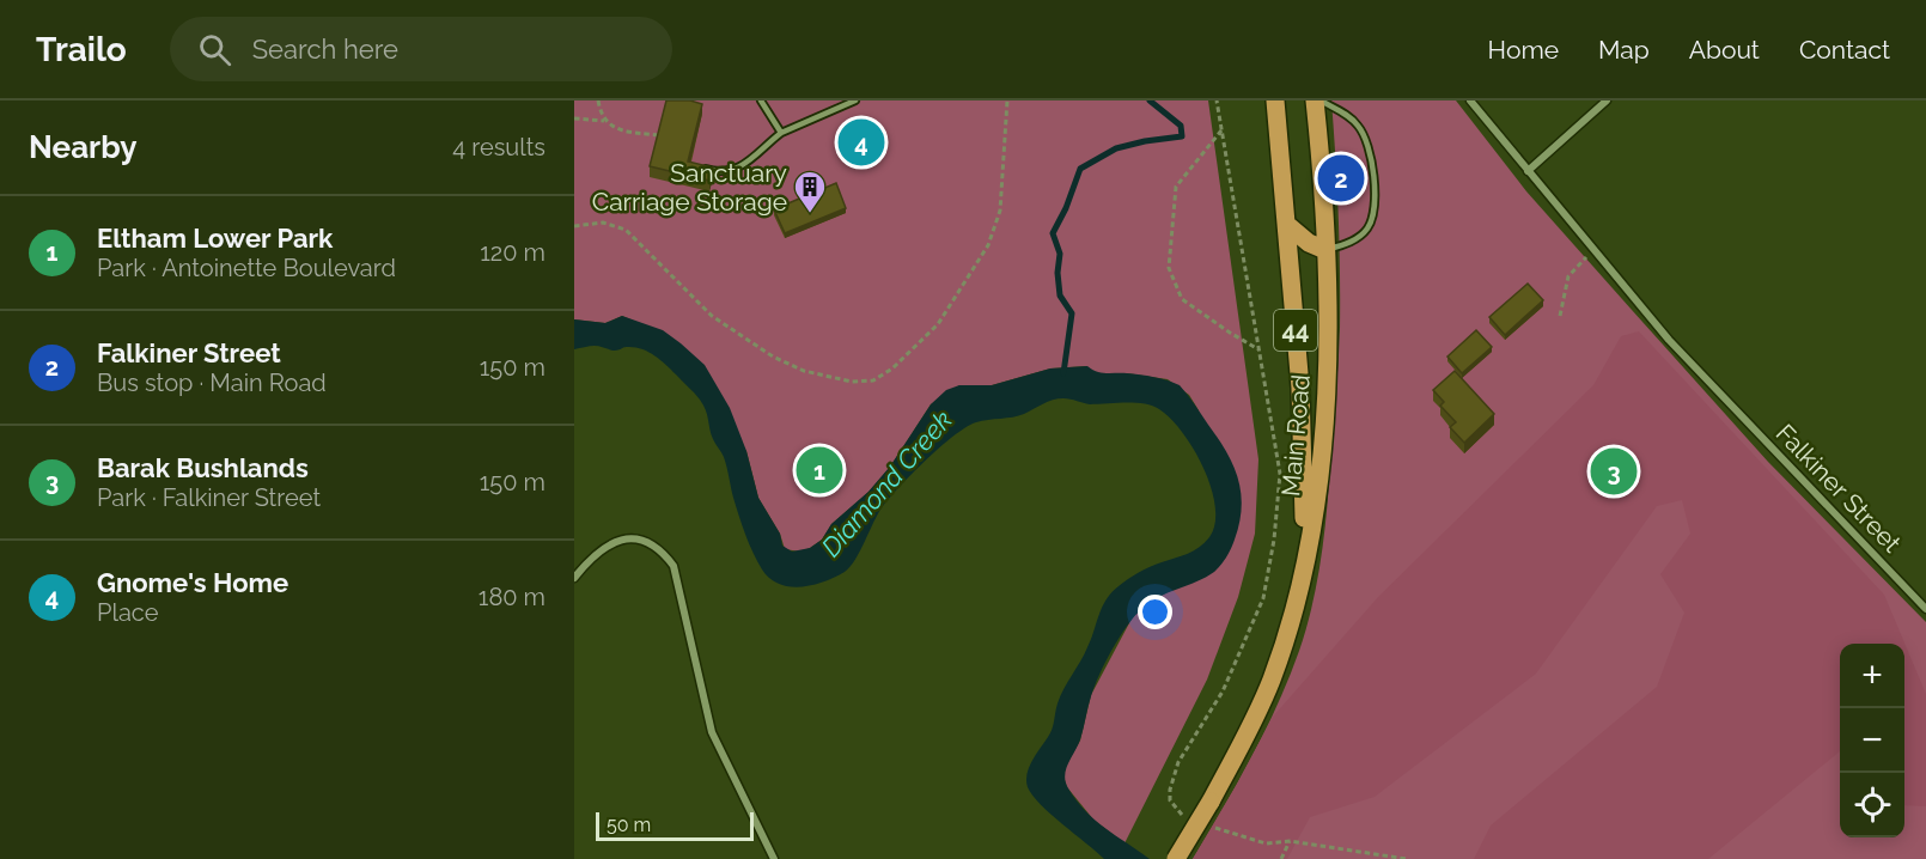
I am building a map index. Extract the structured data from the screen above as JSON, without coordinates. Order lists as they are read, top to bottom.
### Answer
{
  "streets": {
    "main road": ["44", "Main Road"],
    "street": ["Falkiner Street"]
  },
  "water": ["Diamond Creek"],
  "places": {
    "building": ["Sanctuary Carriage Storage"]
  },
  "scale_bar": "50 m",
  "page": {
    "header": "Trailo",
    "search": "Search here",
    "nav": [
      "Home",
      "Map",
      "About",
      "Contact"
    ],
    "heading": ["Nearby", "4 results"],
    "pins": [
      "4",
      "2",
      "1",
      "3"
    ],
    "list": [
      {
        "mark": "1",
        "name": "Eltham Lower Park",
        "note": "Park · Antoinette Boulevard",
        "value": "120 m"
      },
      {
        "mark": "2",
        "name": "Falkiner Street",
        "note": "Bus stop · Main Road",
        "value": "150 m"
      },
      {
        "mark": "3",
        "name": "Barak Bushlands",
        "note": "Park · Falkiner Street",
        "value": "150 m"
      },
      {
        "mark": "4",
        "name": "Gnome's Home",
        "note": "Place",
        "value": "180 m"
      }
    ],
    "map_buttons": ["+", "−"],
    "scale": "50 m"
  }
}
